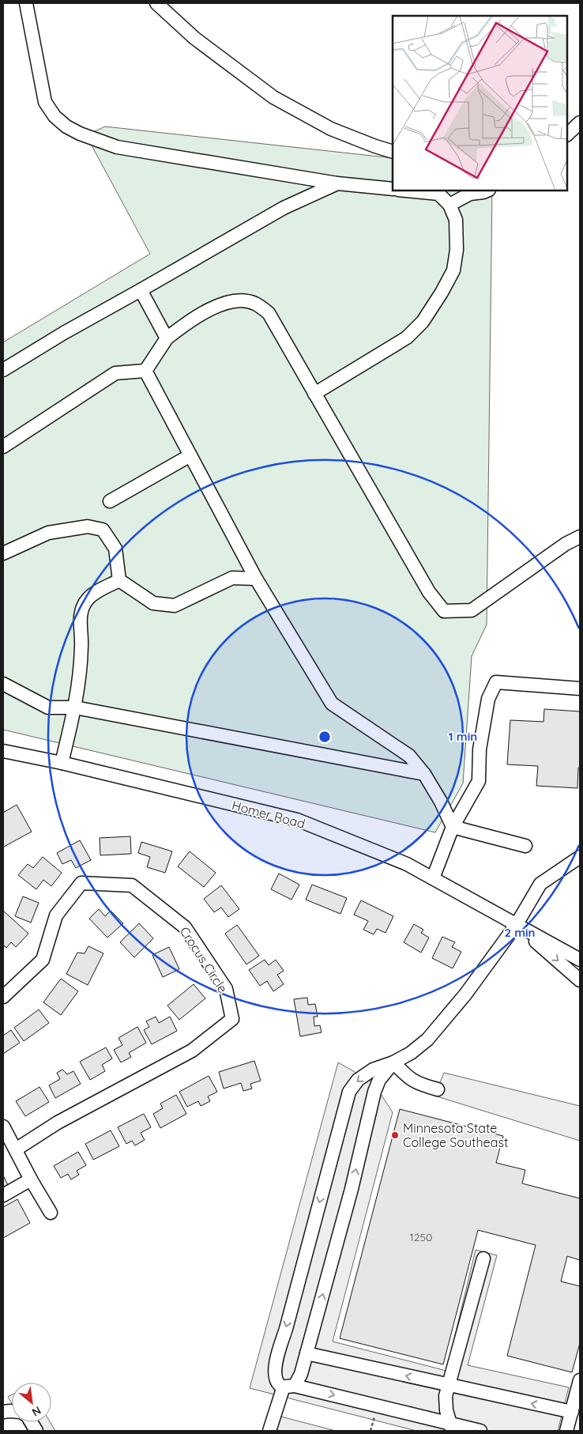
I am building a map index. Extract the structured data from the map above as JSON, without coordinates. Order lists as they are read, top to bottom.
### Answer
{
  "streets": {
    "street": ["Homer Road", "Crocus Circle"]
  },
  "places": ["Minnesota State College Southeast"],
  "house_numbers": ["1250"],
  "north": "bottom right",
  "rings": ["1 min", "2 min"]
}
